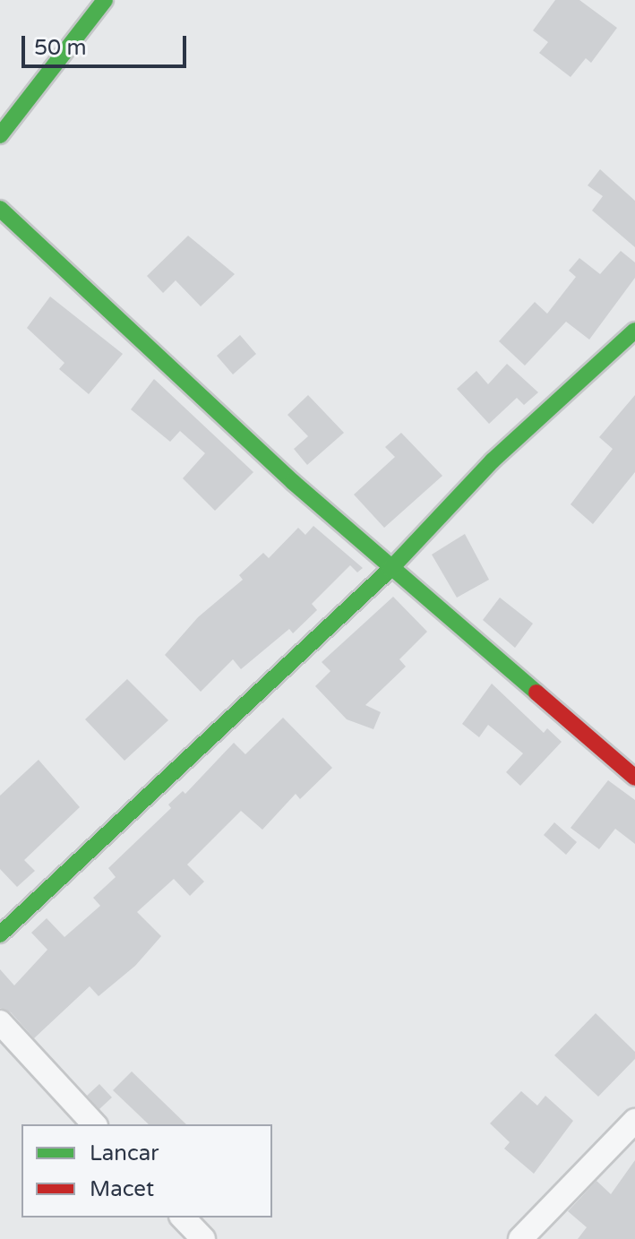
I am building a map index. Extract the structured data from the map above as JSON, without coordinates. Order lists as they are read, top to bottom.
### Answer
{
  "legend": ["Lancar", "Macet"],
  "scale_bar": "50 m"
}
